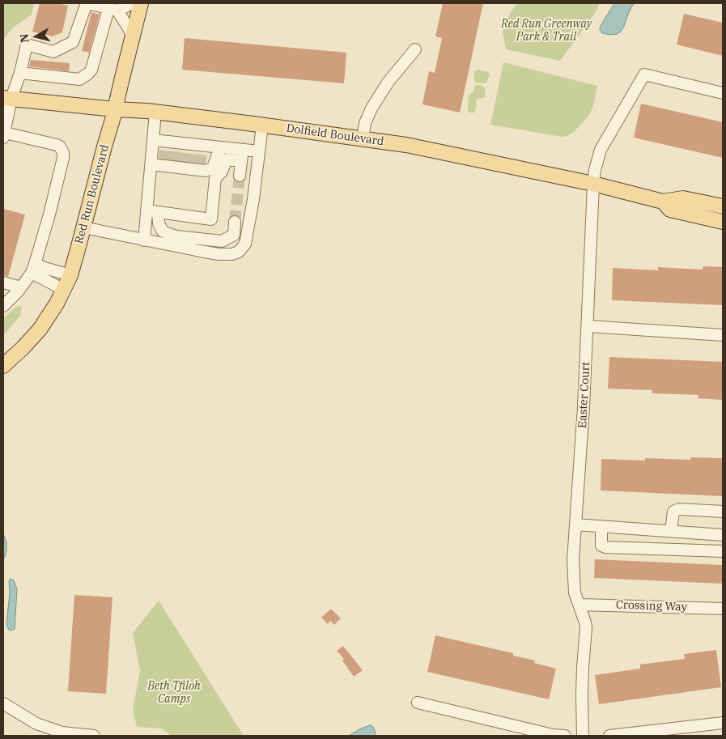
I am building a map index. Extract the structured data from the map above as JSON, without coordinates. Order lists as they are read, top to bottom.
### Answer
{
  "streets": {
    "main road": ["Dolfield Boulevard", "Red Run Boulevard"],
    "street": ["Easter Court", "Crossing Way"]
  },
  "crossings": [
    ["Dolfield Boulevard", "Red Run Boulevard"],
    ["Dolfield Boulevard", "Easter Court"],
    ["Easter Court", "Crossing Way"]
  ],
  "parks": ["Red Run Greenway Park & Trail", "Beth Tfiloh Camps"],
  "north": "left"
}
